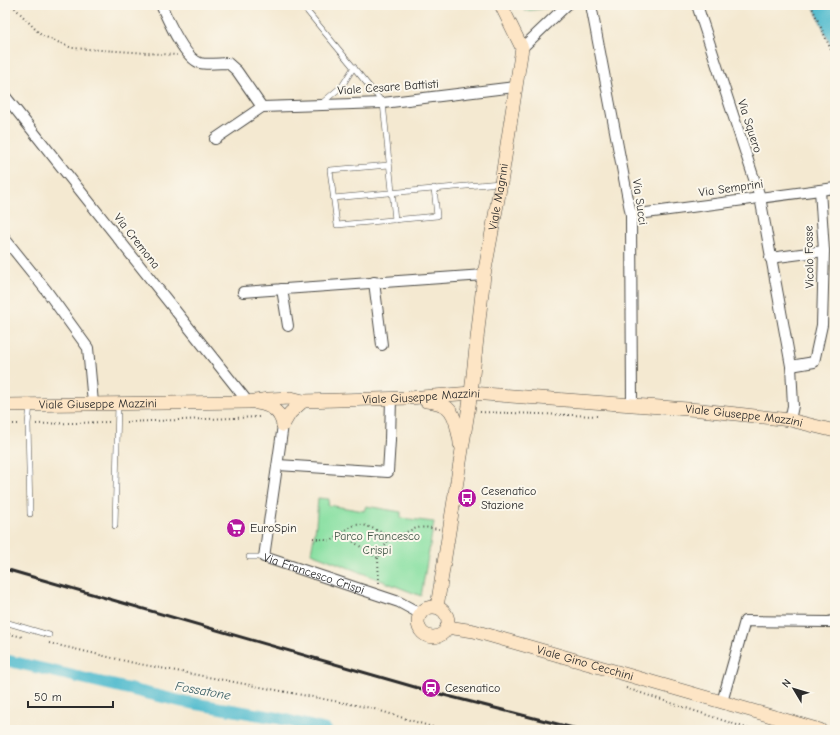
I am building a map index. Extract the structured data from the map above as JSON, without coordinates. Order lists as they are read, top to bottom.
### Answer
{
  "streets": {
    "street": [
      "Viale Cesare Battisti",
      "Via Squero",
      "Via Semprini",
      "Viale Magrini",
      "Via Succi",
      "Via Cremona",
      "Vicolo Fosse",
      "Viale Giuseppe Mazzini",
      "Via Francesco Crispi",
      "Viale Gino Cecchini"
    ]
  },
  "crossings": [
    ["Viale Cesare Battisti", "Viale Magrini"],
    ["Via Squero", "Via Semprini"],
    ["Via Squero", "Vicolo Fosse"],
    ["Via Squero", "Viale Giuseppe Mazzini"],
    ["Via Semprini", "Via Succi"],
    ["Via Semprini", "Vicolo Fosse"],
    ["Viale Magrini", "Viale Giuseppe Mazzini"],
    ["Via Succi", "Viale Giuseppe Mazzini"],
    ["Via Cremona", "Viale Giuseppe Mazzini"],
    ["Viale Giuseppe Mazzini", "Via Francesco Crispi"],
    ["Via Francesco Crispi", "Viale Gino Cecchini"]
  ],
  "water": ["Fossatone"],
  "parks": ["Parco Francesco Crispi"],
  "places": {
    "bus stop": ["Cesenatico Stazione"],
    "supermarket": ["EuroSpin"],
    "station": ["Cesenatico"]
  },
  "scale_bar": "50 m",
  "north": "top left"
}
